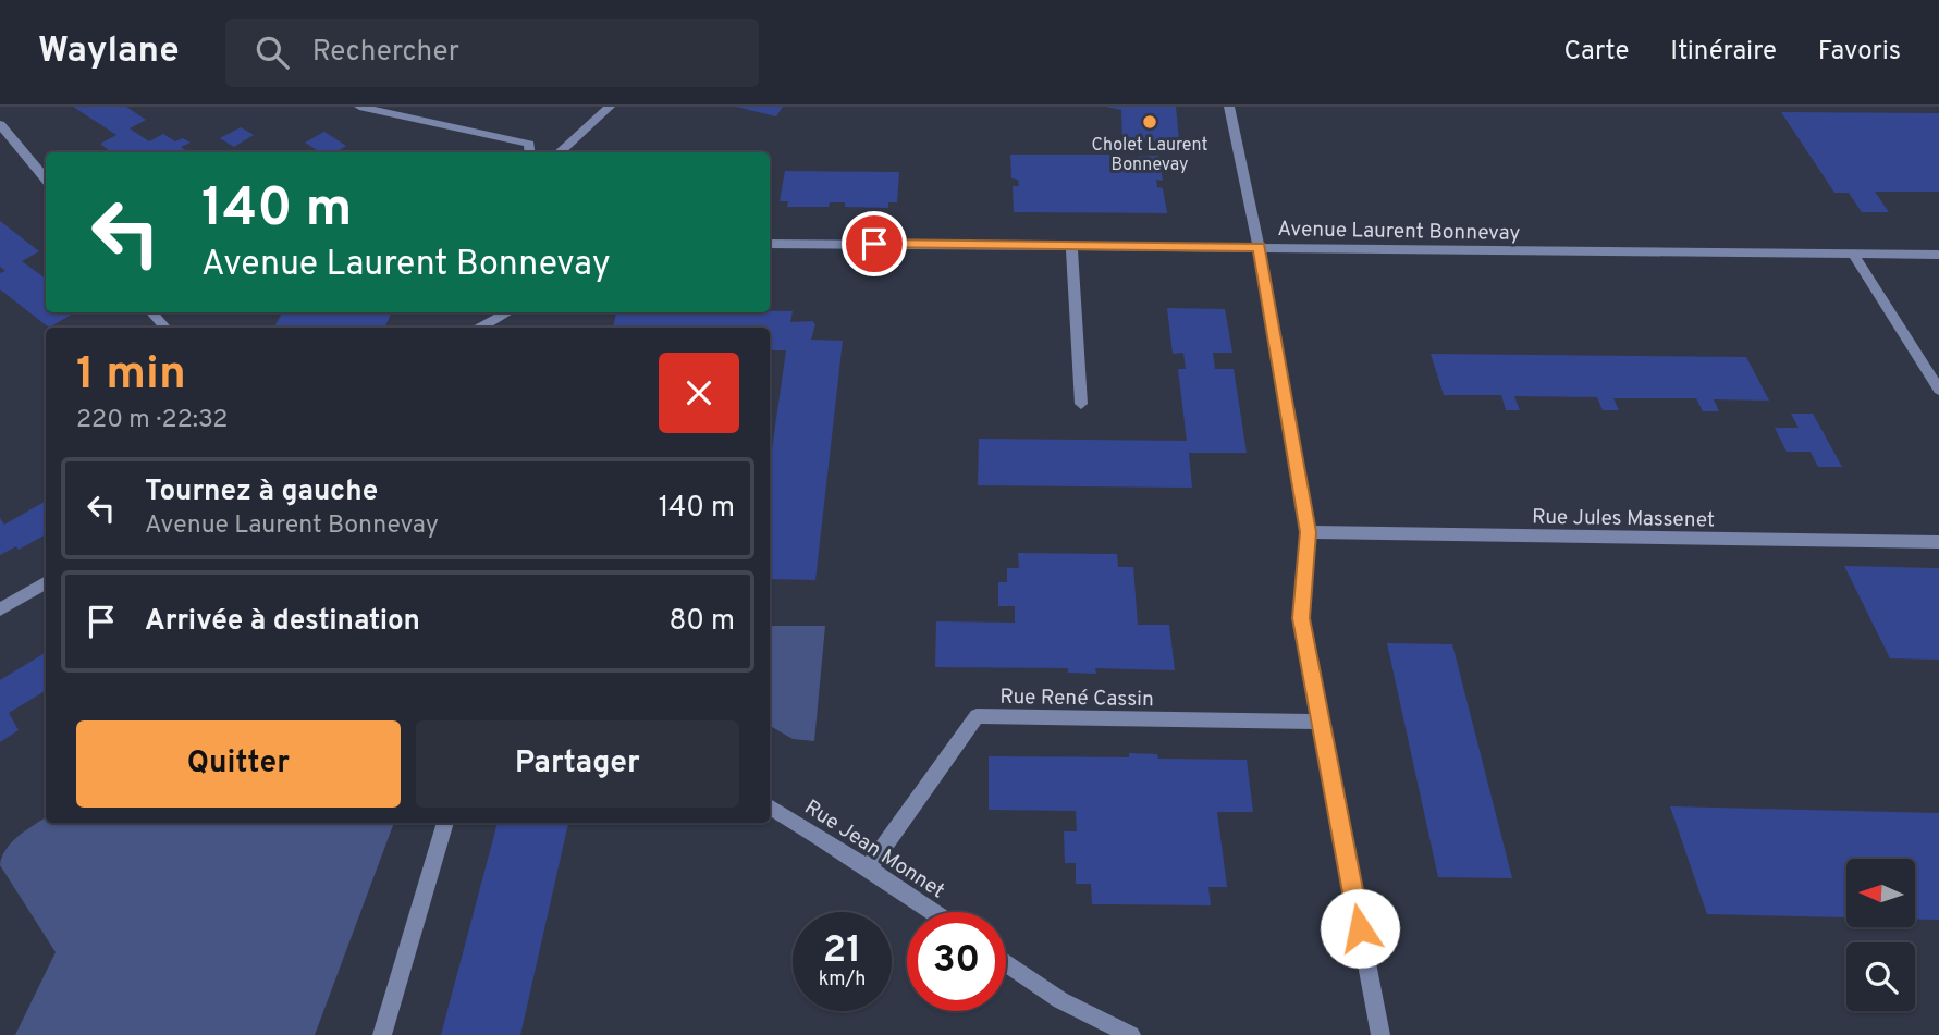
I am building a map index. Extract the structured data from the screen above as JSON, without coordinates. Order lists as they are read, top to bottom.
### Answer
{
  "streets": {
    "street": [
      "Avenue Laurent Bonnevay",
      "Rue Jules Massenet",
      "Rue René Cassin",
      "Rue Jean Monnet"
    ]
  },
  "crossings": [
    ["Rue René Cassin", "Rue Jean Monnet"]
  ],
  "places": ["Cholet Laurent Bonnevay"],
  "north": "left",
  "page": {
    "header": "Waylane",
    "search": "Rechercher",
    "nav": ["Carte", "Itinéraire", "Favoris"],
    "turn": ["140 m", "Avenue Laurent Bonnevay"],
    "heading": ["1 min", "220 m · 22:32"],
    "list": [
      {
        "name": "Tournez à gauche",
        "note": "Avenue Laurent Bonnevay",
        "value": "140 m"
      },
      {
        "name": "Arrivée à destination",
        "value": "80 m"
      }
    ],
    "buttons": ["Quitter", "Partager"],
    "speed": "21 km/h",
    "limit": "30"
  }
}
